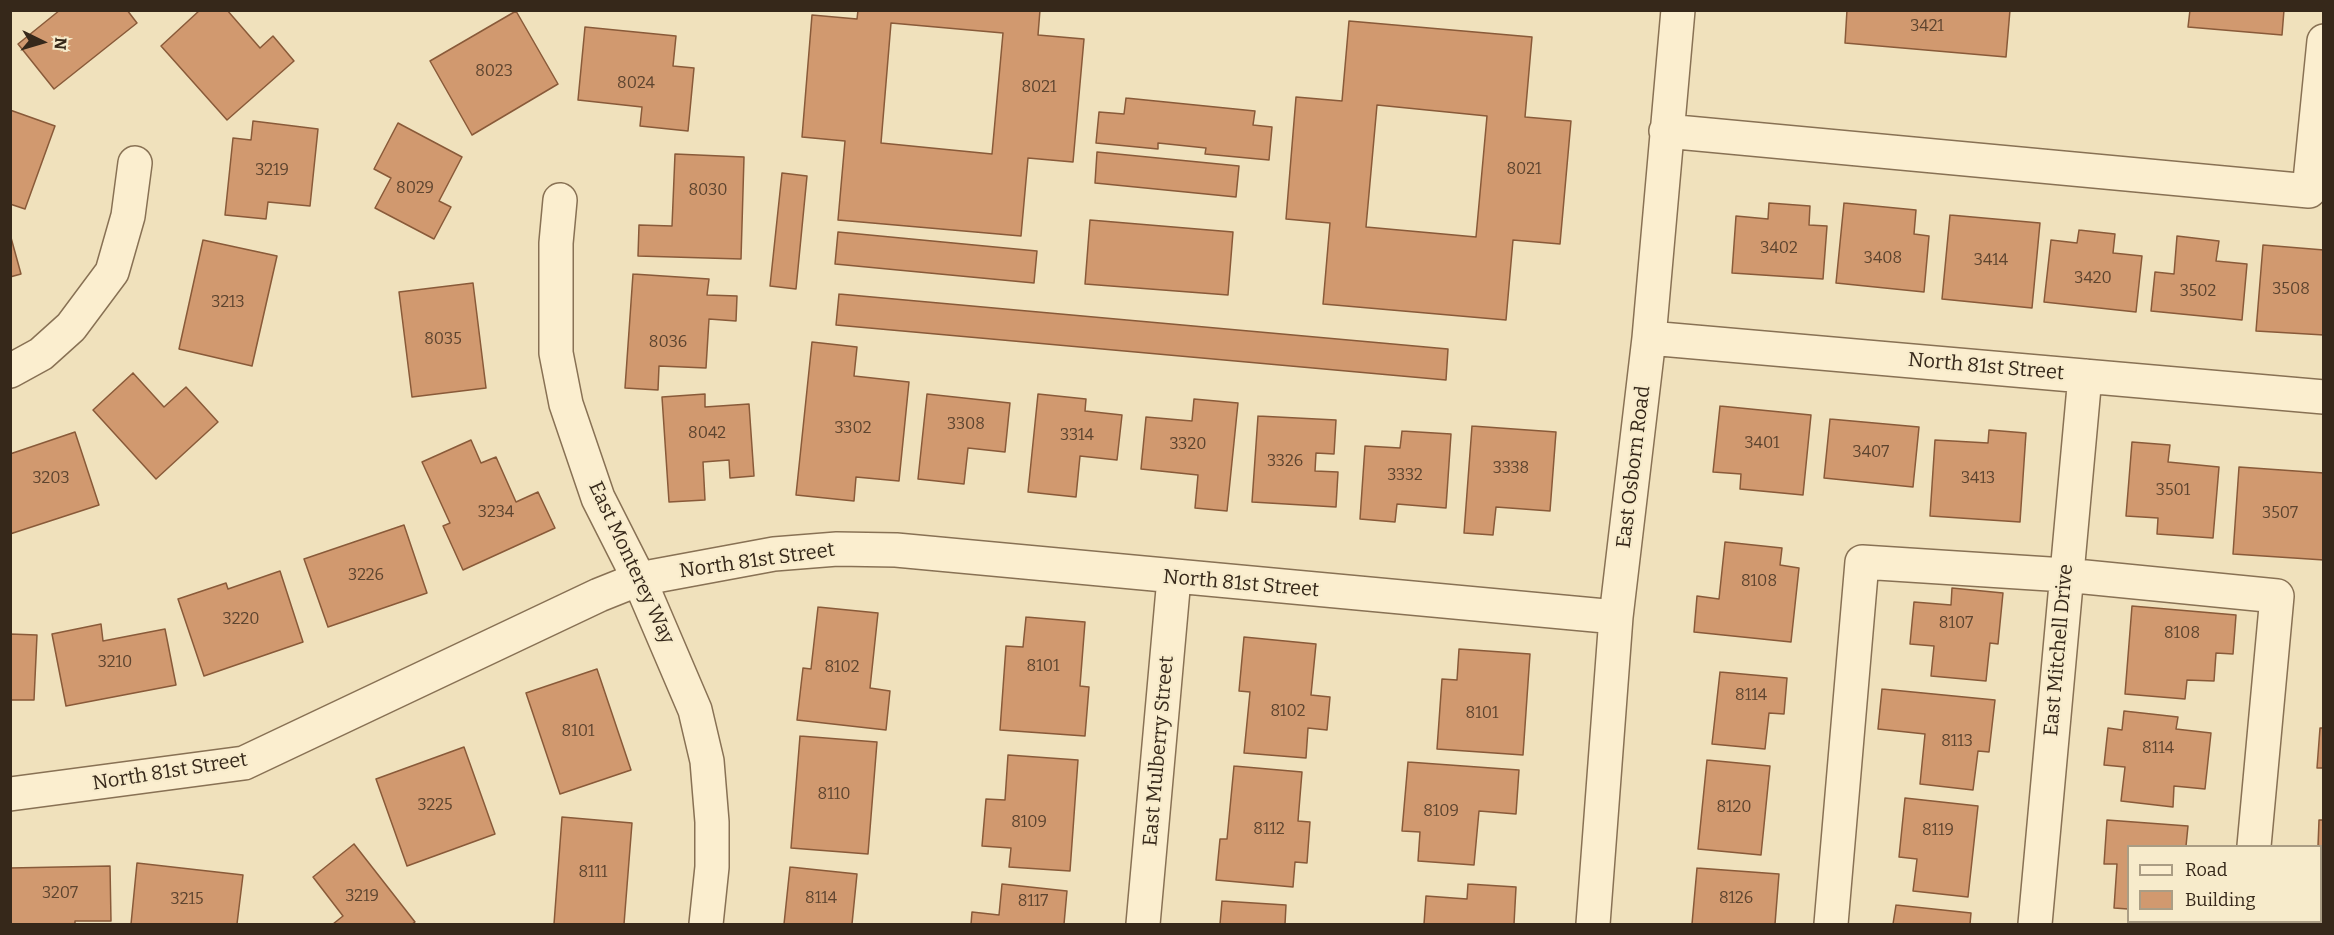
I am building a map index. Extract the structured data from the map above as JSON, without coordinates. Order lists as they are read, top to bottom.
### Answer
{
  "streets": {
    "street": [
      "North 81st Street",
      "East Osborn Road",
      "East Monterey Way",
      "East Mitchell Drive",
      "East Mulberry Street"
    ]
  },
  "crossings": [
    ["North 81st Street", "East Osborn Road"],
    ["North 81st Street", "East Monterey Way"],
    ["North 81st Street", "East Mitchell Drive"],
    ["North 81st Street", "East Mulberry Street"]
  ],
  "house_numbers": [
    "3421",
    "8023",
    "8024",
    "8021",
    "8021",
    "3219",
    "8029",
    "8030",
    "3402",
    "3408",
    "3414",
    "3420",
    "3508",
    "3502",
    "3213",
    "8035",
    "8036",
    "3308",
    "3302",
    "8042",
    "3314",
    "3401",
    "3320",
    "3407",
    "3326",
    "3338",
    "3332",
    "3203",
    "3413",
    "3501",
    "3234",
    "3507",
    "3226",
    "8108",
    "3220",
    "8107",
    "8108",
    "3210",
    "8101",
    "8102",
    "8114",
    "8102",
    "8101",
    "8101",
    "8113",
    "8114",
    "8110",
    "3225",
    "8120",
    "8109",
    "8109",
    "8112",
    "8119",
    "8111",
    "3207",
    "3219",
    "8114",
    "8126",
    "3215",
    "8117"
  ],
  "legend": ["Road", "Building"],
  "north": "right"
}
